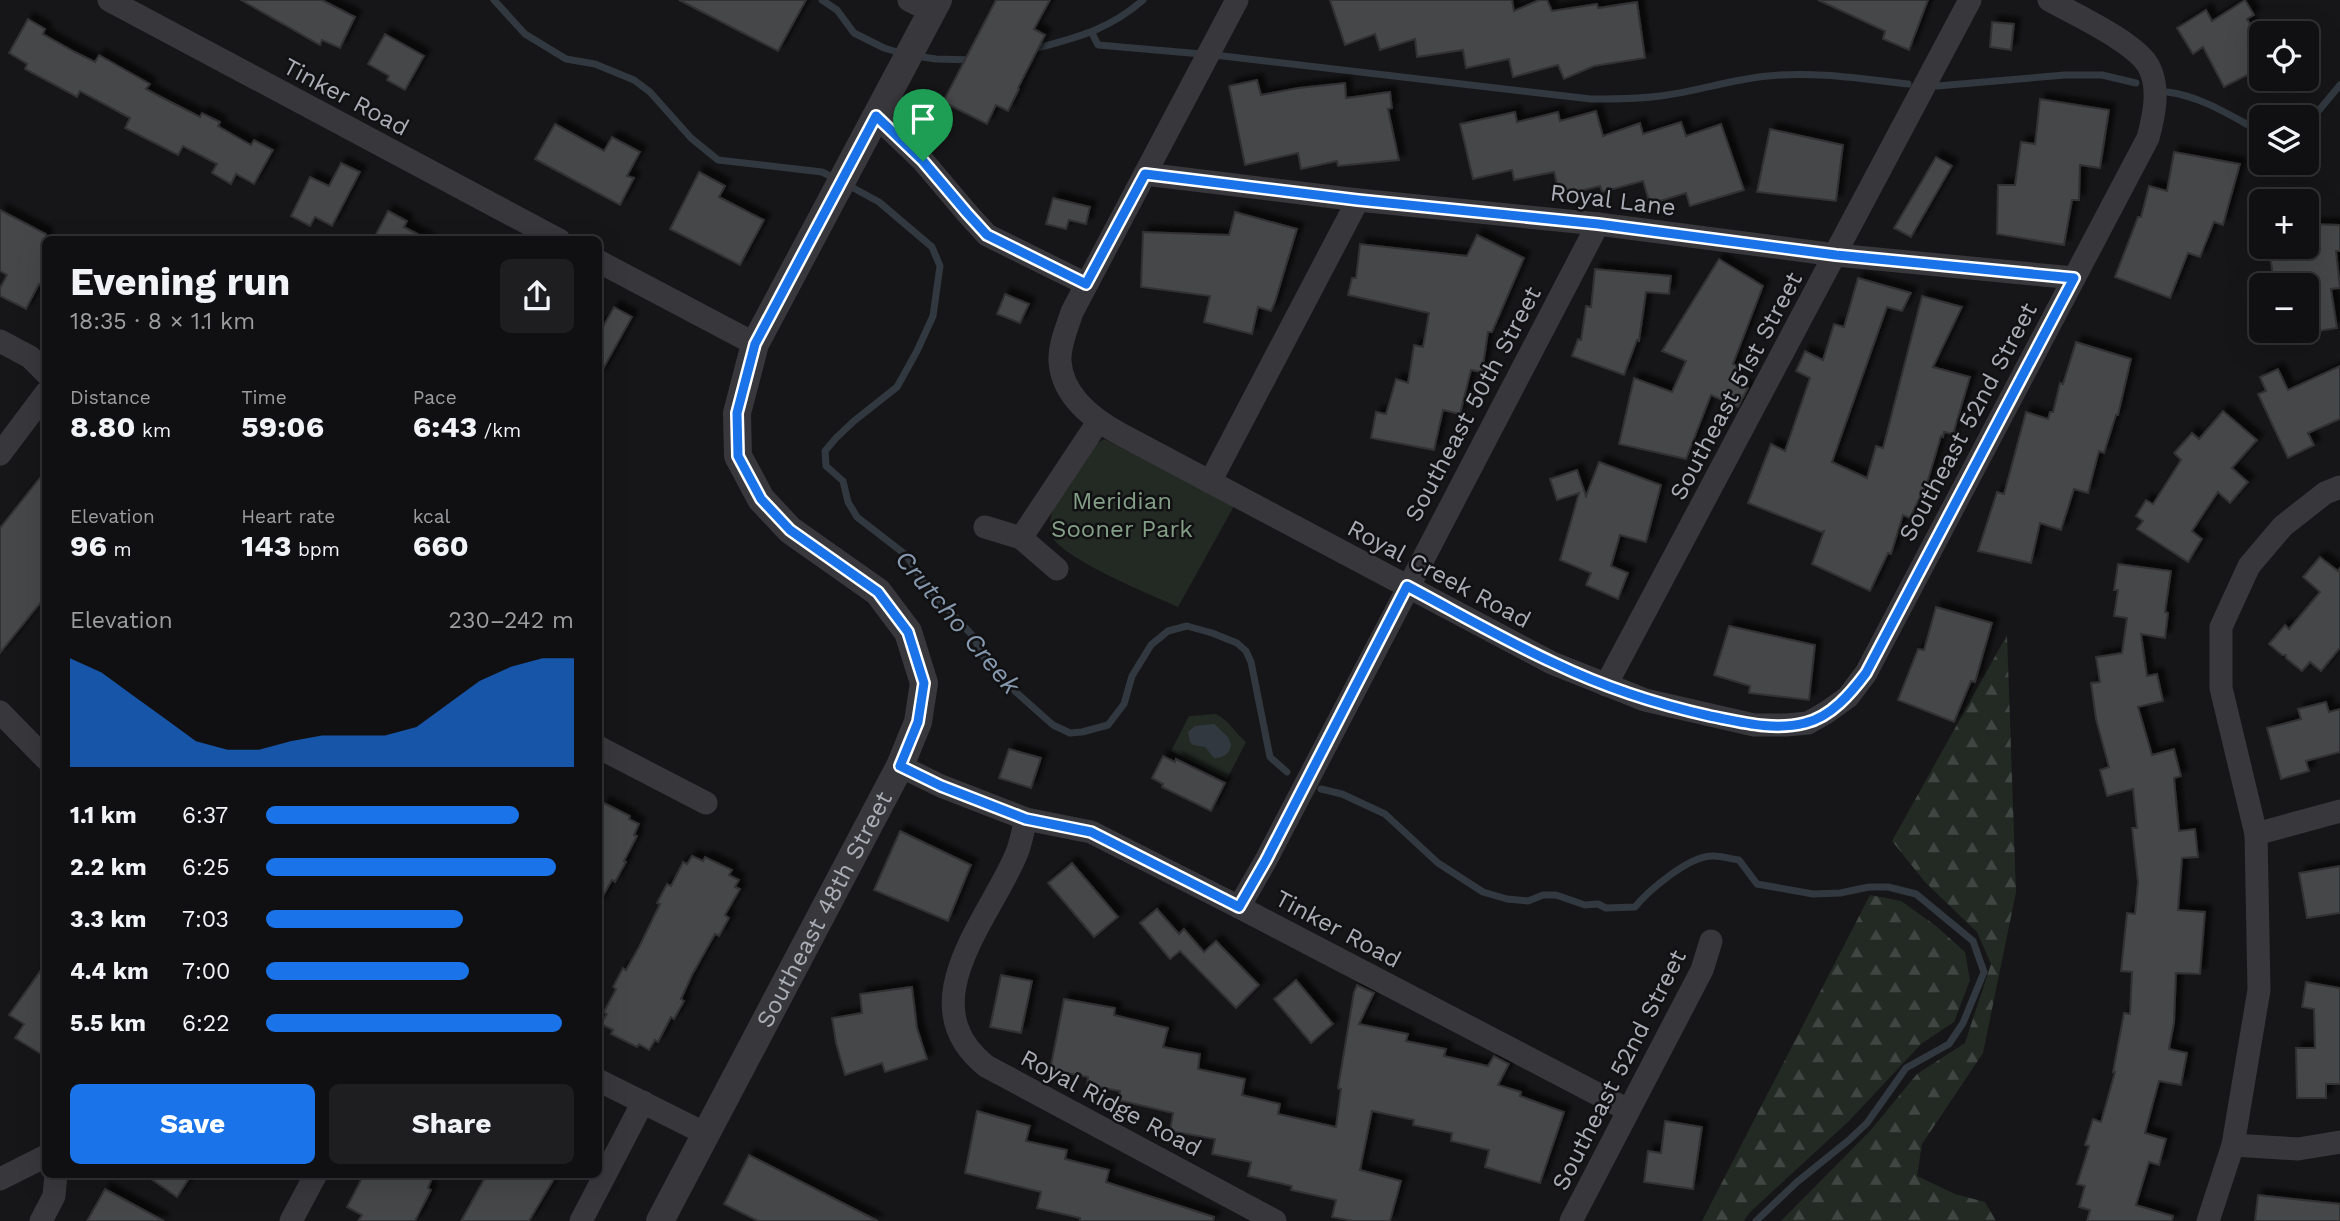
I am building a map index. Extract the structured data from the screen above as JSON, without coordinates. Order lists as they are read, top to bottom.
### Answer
{
  "streets": {
    "street": [
      "Tinker Road",
      "Royal Lane",
      "Southeast 51st Street",
      "Southeast 50th Street",
      "Southeast 52nd Street",
      "Royal Creek Road",
      "Southeast 48th Street",
      "Royal Ridge Road"
    ]
  },
  "crossings": [
    ["Tinker Road", "Southeast 50th Street"],
    ["Tinker Road", "Southeast 52nd Street"],
    ["Tinker Road", "Southeast 48th Street"],
    ["Tinker Road", "Royal Ridge Road"],
    ["Royal Lane", "Southeast 51st Street"],
    ["Royal Lane", "Southeast 50th Street"],
    ["Royal Lane", "Southeast 52nd Street"],
    ["Southeast 51st Street", "Royal Creek Road"],
    ["Southeast 50th Street", "Royal Creek Road"],
    ["Southeast 52nd Street", "Royal Creek Road"]
  ],
  "water": ["Crutcho Creek"],
  "parks": ["Meridian Sooner Park"],
  "page": {
    "map_buttons": ["+", "−"],
    "heading": ["Evening run", "18:35 · 8 × 1.1 km"],
    "stats": [
      ["Distance", "8.80 km"],
      ["Time", "59:06"],
      ["Pace", "6:43 /km"],
      ["Elevation", "96 m"],
      ["Heart rate", "143 bpm"],
      ["kcal", "660"]
    ],
    "chart": ["Elevation", "230–242 m"],
    "list": [
      {
        "name": "1.1 km",
        "note": "6:37"
      },
      {
        "name": "2.2 km",
        "note": "6:25"
      },
      {
        "name": "3.3 km",
        "note": "7:03"
      },
      {
        "name": "4.4 km",
        "note": "7:00"
      },
      {
        "name": "5.5 km",
        "note": "6:22"
      }
    ],
    "buttons": ["Save", "Share"]
  }
}
